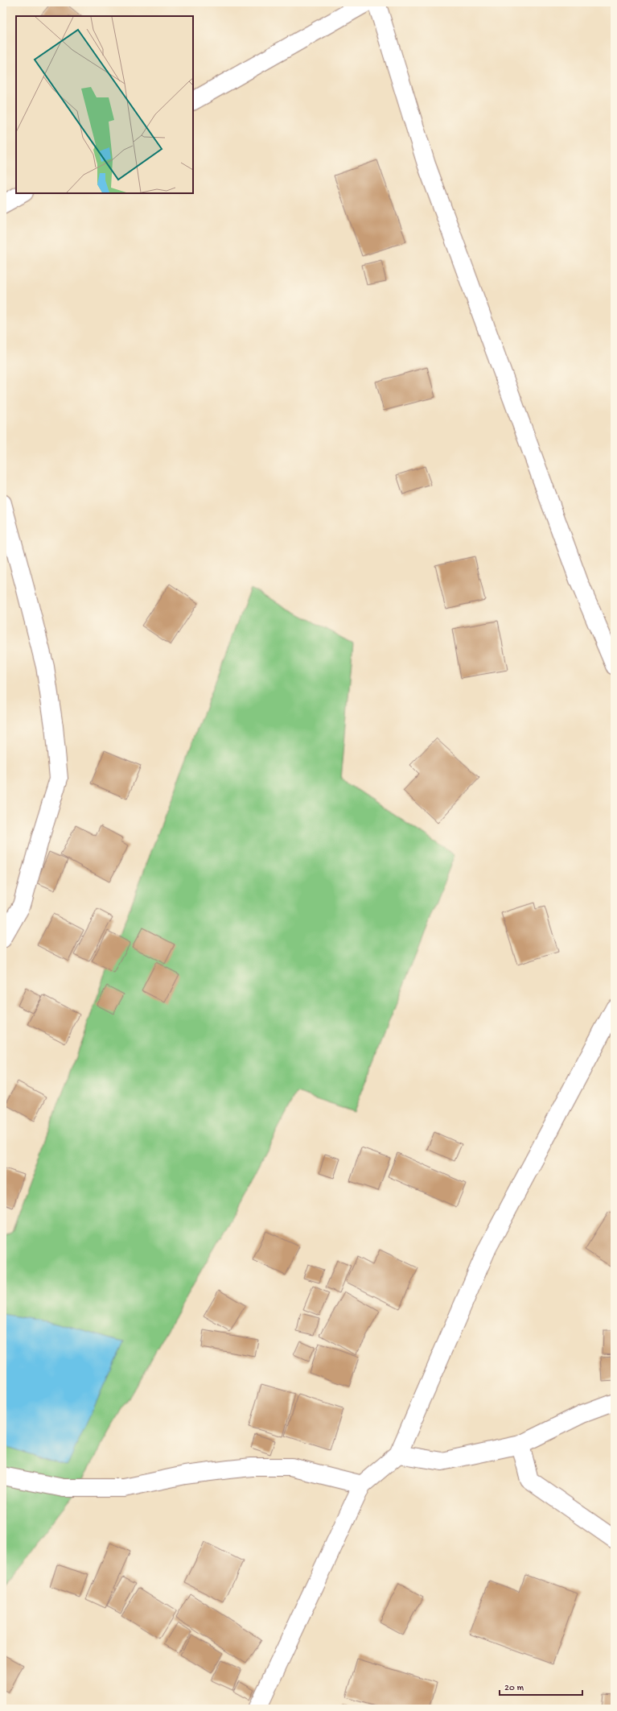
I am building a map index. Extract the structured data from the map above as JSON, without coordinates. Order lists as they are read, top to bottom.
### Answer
{
  "scale_bar": "20 m"
}
